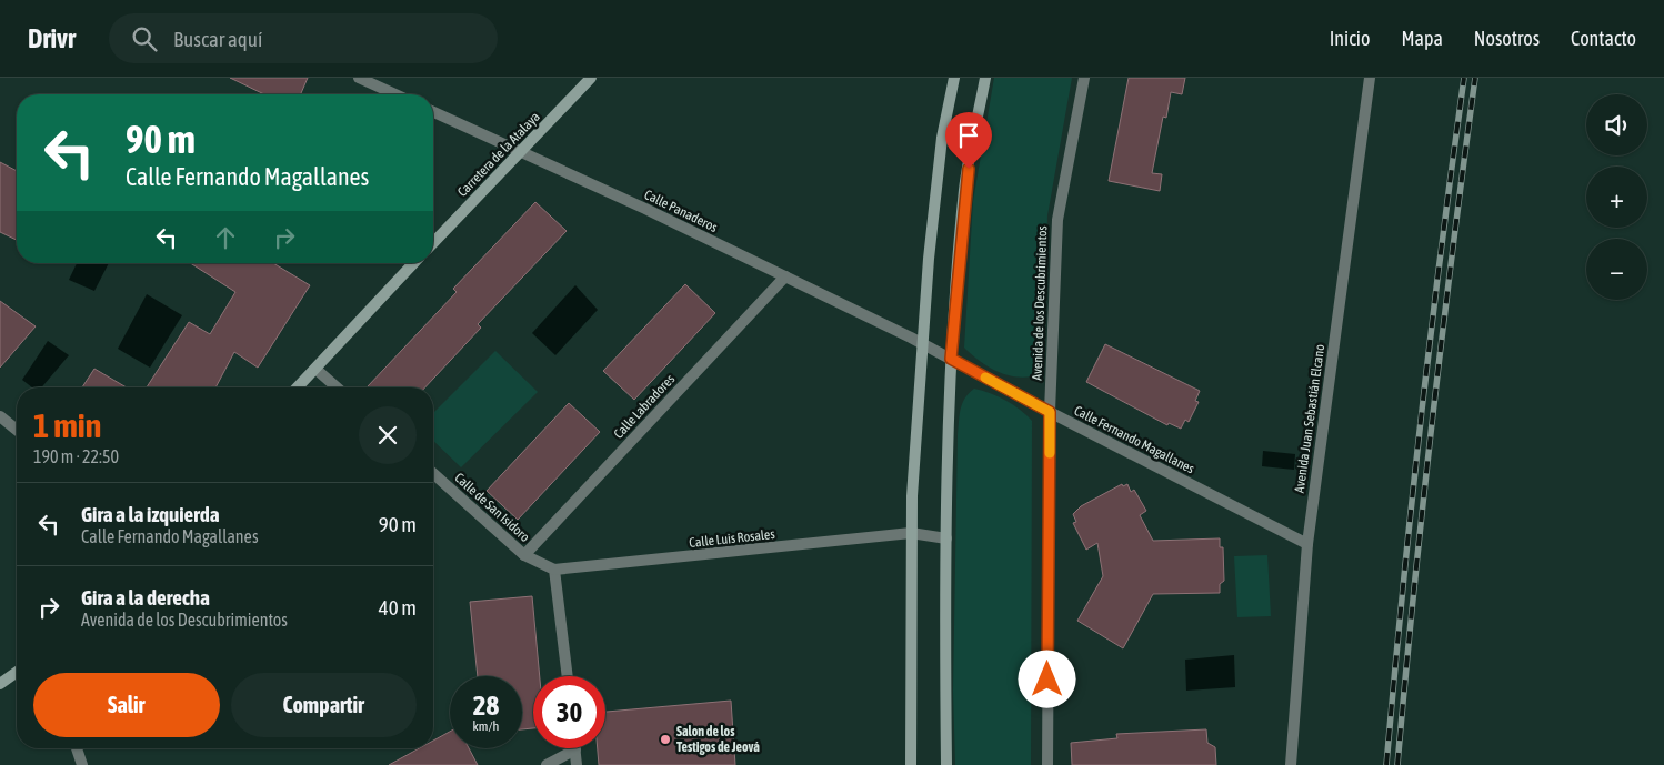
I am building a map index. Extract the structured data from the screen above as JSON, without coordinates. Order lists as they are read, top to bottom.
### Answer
{
  "streets": {
    "street": [
      "Carretera de la Atalaya",
      "Calle Panaderos",
      "Avenida de los Descubrimientos",
      "Calle Labradores",
      "Avenida Juan Sebastián Elcano",
      "Calle Fernando Magallanes",
      "Calle de San Isidoro",
      "Calle Luis Rosales"
    ]
  },
  "crossings": [
    ["Carretera de la Atalaya", "Calle Panaderos"],
    ["Calle Panaderos", "Calle Labradores"],
    ["Calle Panaderos", "Calle Fernando Magallanes"],
    ["Avenida de los Descubrimientos", "Calle Fernando Magallanes"],
    ["Calle Labradores", "Calle de San Isidoro"],
    ["Avenida Juan Sebastián Elcano", "Calle Fernando Magallanes"],
    ["Calle de San Isidoro", "Calle Luis Rosales"]
  ],
  "places": ["Salon de los Testigos de Jeová"],
  "page": {
    "header": "Drivr",
    "search": "Buscar aquí",
    "nav": [
      "Inicio",
      "Mapa",
      "Nosotros",
      "Contacto"
    ],
    "map_buttons": ["+", "−"],
    "turn": ["90 m", "Calle Fernando Magallanes"],
    "heading": ["1 min", "190 m · 22:50"],
    "list": [
      {
        "name": "Gira a la izquierda",
        "note": "Calle Fernando Magallanes",
        "value": "90 m"
      },
      {
        "name": "Gira a la derecha",
        "note": "Avenida de los Descubrimientos",
        "value": "40 m"
      }
    ],
    "buttons": ["Salir", "Compartir"],
    "speed": "28 km/h",
    "limit": "30"
  }
}
